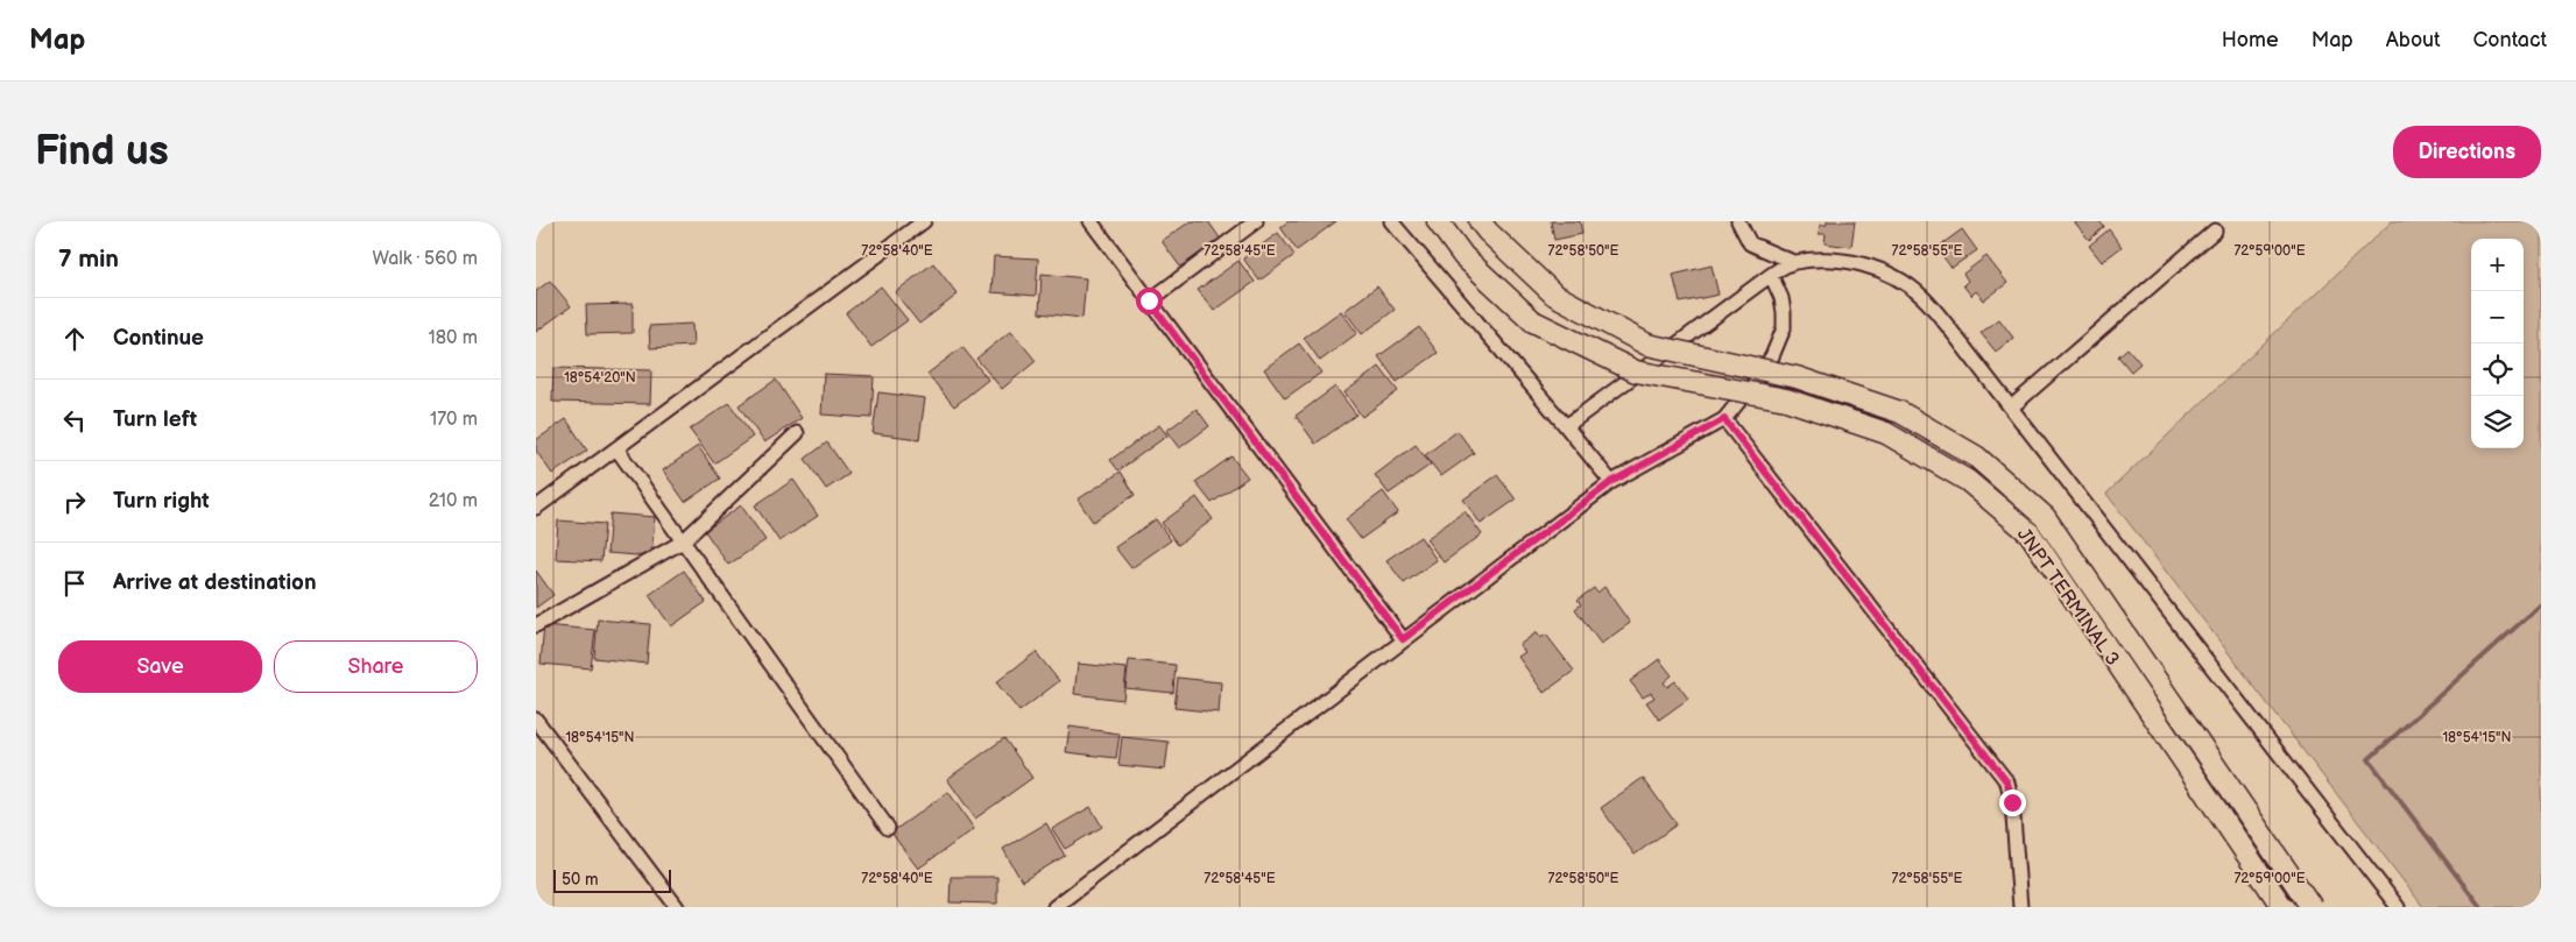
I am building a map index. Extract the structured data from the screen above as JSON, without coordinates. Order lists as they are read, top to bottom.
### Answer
{
  "streets": {
    "main road": ["JNPT TERMINAL 3"]
  },
  "scale_bar": "50 m",
  "page": {
    "header": "Map",
    "nav": [
      "Home",
      "Map",
      "About",
      "Contact"
    ],
    "buttons": [
      "Directions",
      ["Save", "Share"]
    ],
    "title": "Find us",
    "heading": ["7 min", "Walk · 560 m"],
    "map_buttons": ["+", "−"],
    "list": [
      ["Continue", "180 m"],
      ["Turn left", "170 m"],
      ["Turn right", "210 m"],
      "Arrive at destination"
    ],
    "scale": "50 m"
  },
  "coordinates": [
    "72°58'40\"E",
    "72°58'45\"E",
    "72°58'50\"E",
    "72°58'55\"E",
    "72°59'00\"E",
    "18°54'20\"N",
    "18°54'15\"N"
  ]
}
